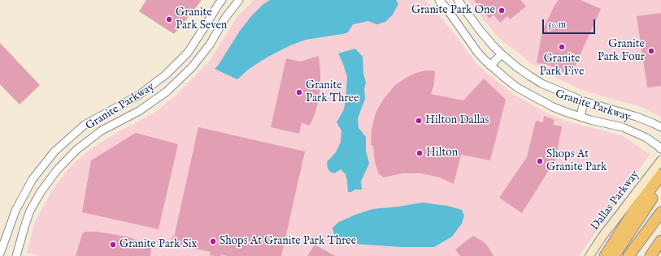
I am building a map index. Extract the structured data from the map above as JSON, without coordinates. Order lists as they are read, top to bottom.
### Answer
{
  "streets": {
    "main road": ["Dallas Parkway"],
    "street": ["Granite Parkway"]
  },
  "places": [
    "Granite Park One",
    "Granite Park Seven",
    "Granite Park Five",
    "Granite Park Four",
    "Granite Park Three",
    "Hilton Dallas",
    "Hilton",
    "Shops At Granite Park",
    "Shops At Granite Park Three",
    "Granite Park Six"
  ],
  "scale_bar": "50 m"
}
